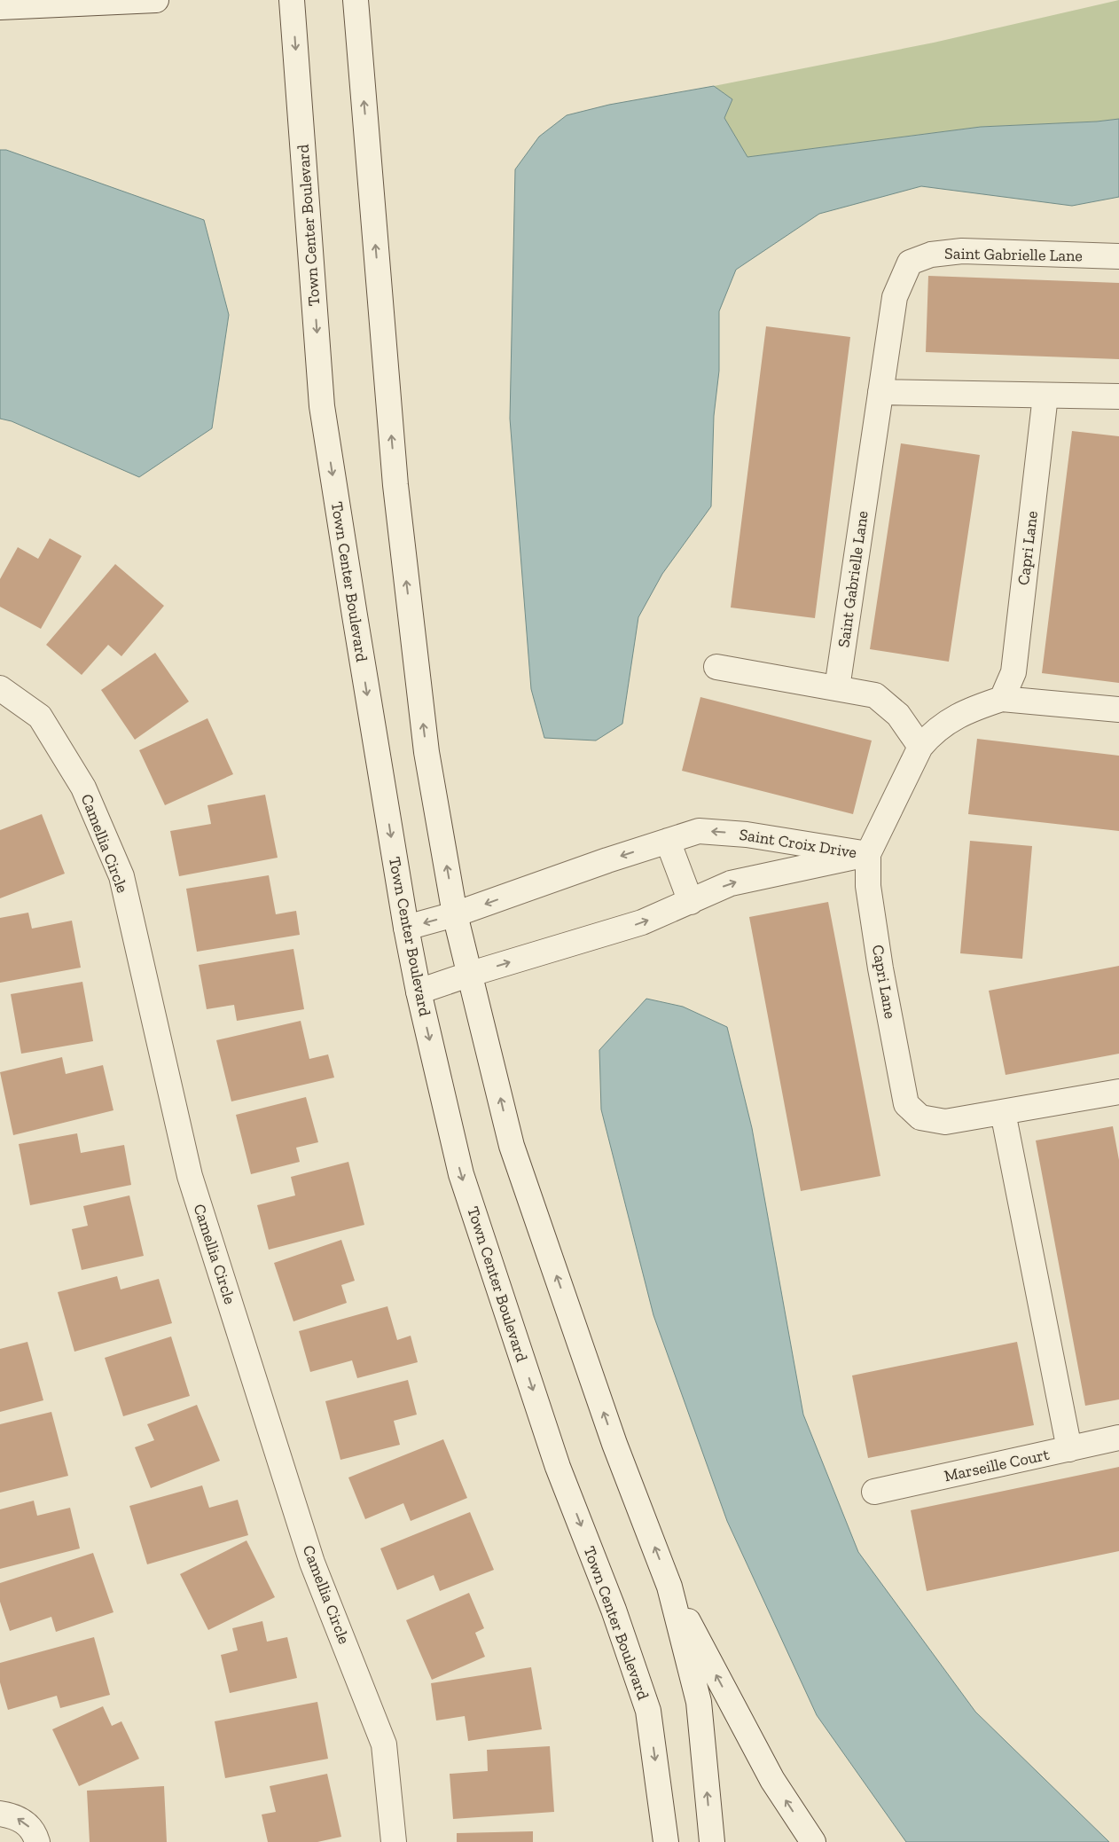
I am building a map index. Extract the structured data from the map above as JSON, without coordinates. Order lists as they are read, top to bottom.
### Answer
{
  "streets": {
    "street": [
      "Town Center Boulevard",
      "Saint Gabrielle Lane",
      "Capri Lane",
      "Camellia Circle",
      "Saint Croix Drive",
      "Marseille Court"
    ]
  },
  "crossings": [
    ["Town Center Boulevard", "Saint Croix Drive"],
    ["Capri Lane", "Saint Croix Drive"]
  ]
}
